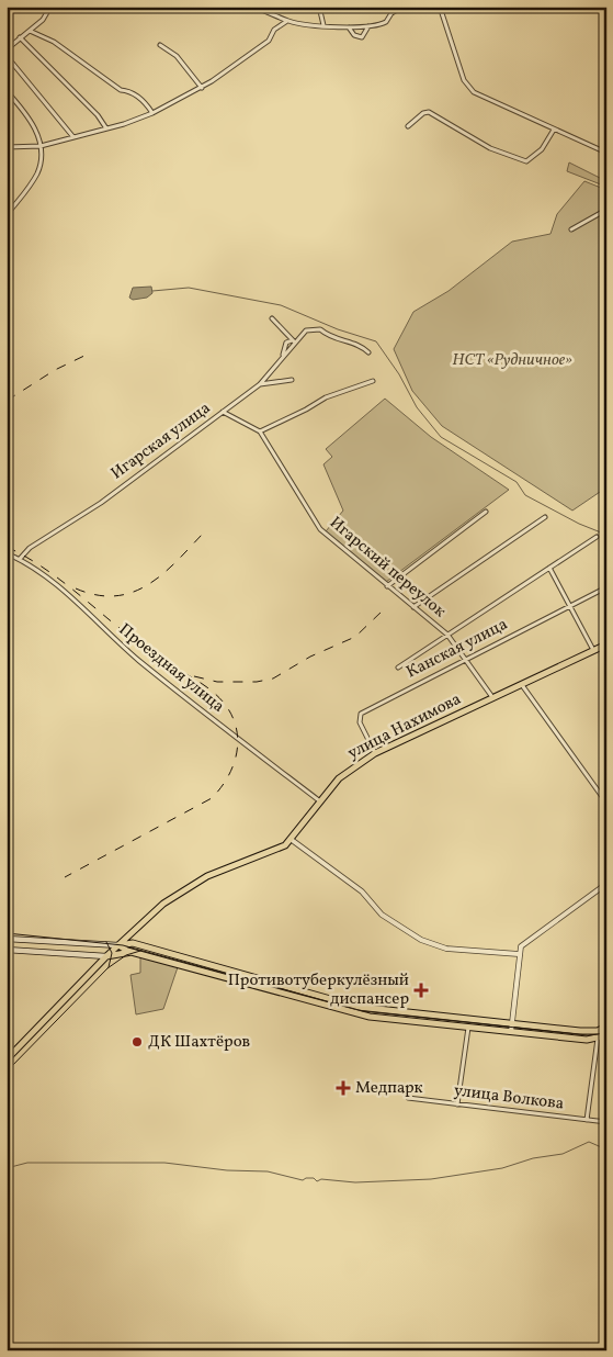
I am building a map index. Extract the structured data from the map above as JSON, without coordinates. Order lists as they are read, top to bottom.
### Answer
{
  "streets": {
    "main road": ["улица Нахимова"],
    "street": [
      "Игарская улица",
      "Игарский переулок",
      "Канская улица",
      "Проездная улица",
      "улица Волкова"
    ]
  },
  "crossings": [
    ["Игарская улица", "Игарский переулок"],
    ["Игарская улица", "Проездная улица"],
    ["Игарский переулок", "Канская улица"],
    ["Игарский переулок", "улица Нахимова"],
    ["Канская улица", "улица Нахимова"],
    ["Проездная улица", "улица Нахимова"]
  ],
  "parks": ["НСТ «Рудничное»"],
  "places": {
    "health": ["Противотуберкулёзный диспансер", "Медпарк"],
    "other": ["ДК Шахтёров"]
  }
}
